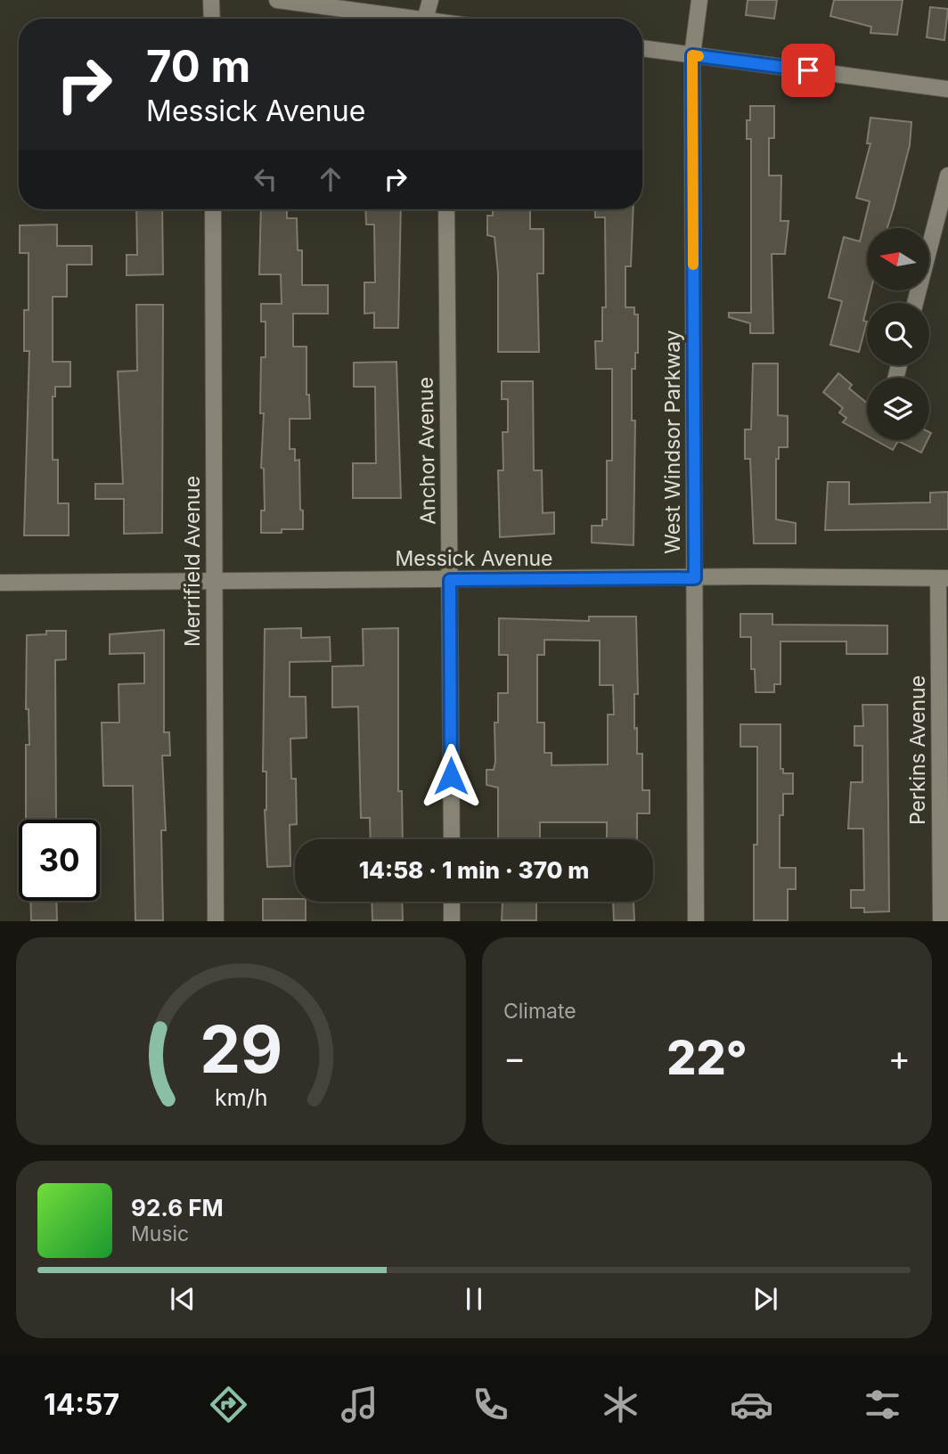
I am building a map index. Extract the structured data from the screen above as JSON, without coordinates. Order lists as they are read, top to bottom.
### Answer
{
  "streets": {
    "street": [
      "West Windsor Parkway",
      "Anchor Avenue",
      "Messick Avenue",
      "Merrifield Avenue",
      "Perkins Avenue"
    ]
  },
  "crossings": [
    ["West Windsor Parkway", "Messick Avenue"],
    ["Anchor Avenue", "Messick Avenue"],
    ["Messick Avenue", "Merrifield Avenue"],
    ["Messick Avenue", "Perkins Avenue"]
  ],
  "north": "left",
  "page": {
    "turn": ["70 m", "Messick Avenue"],
    "limit": "30",
    "trip": "14:58 · 1 min · 370 m",
    "tile": "Climate",
    "heat": ["−", "22°", "+"],
    "song": ["92.6 FM", "Music"],
    "tabs": "14:57",
    "gauge": ["29", "km/h"]
  }
}
